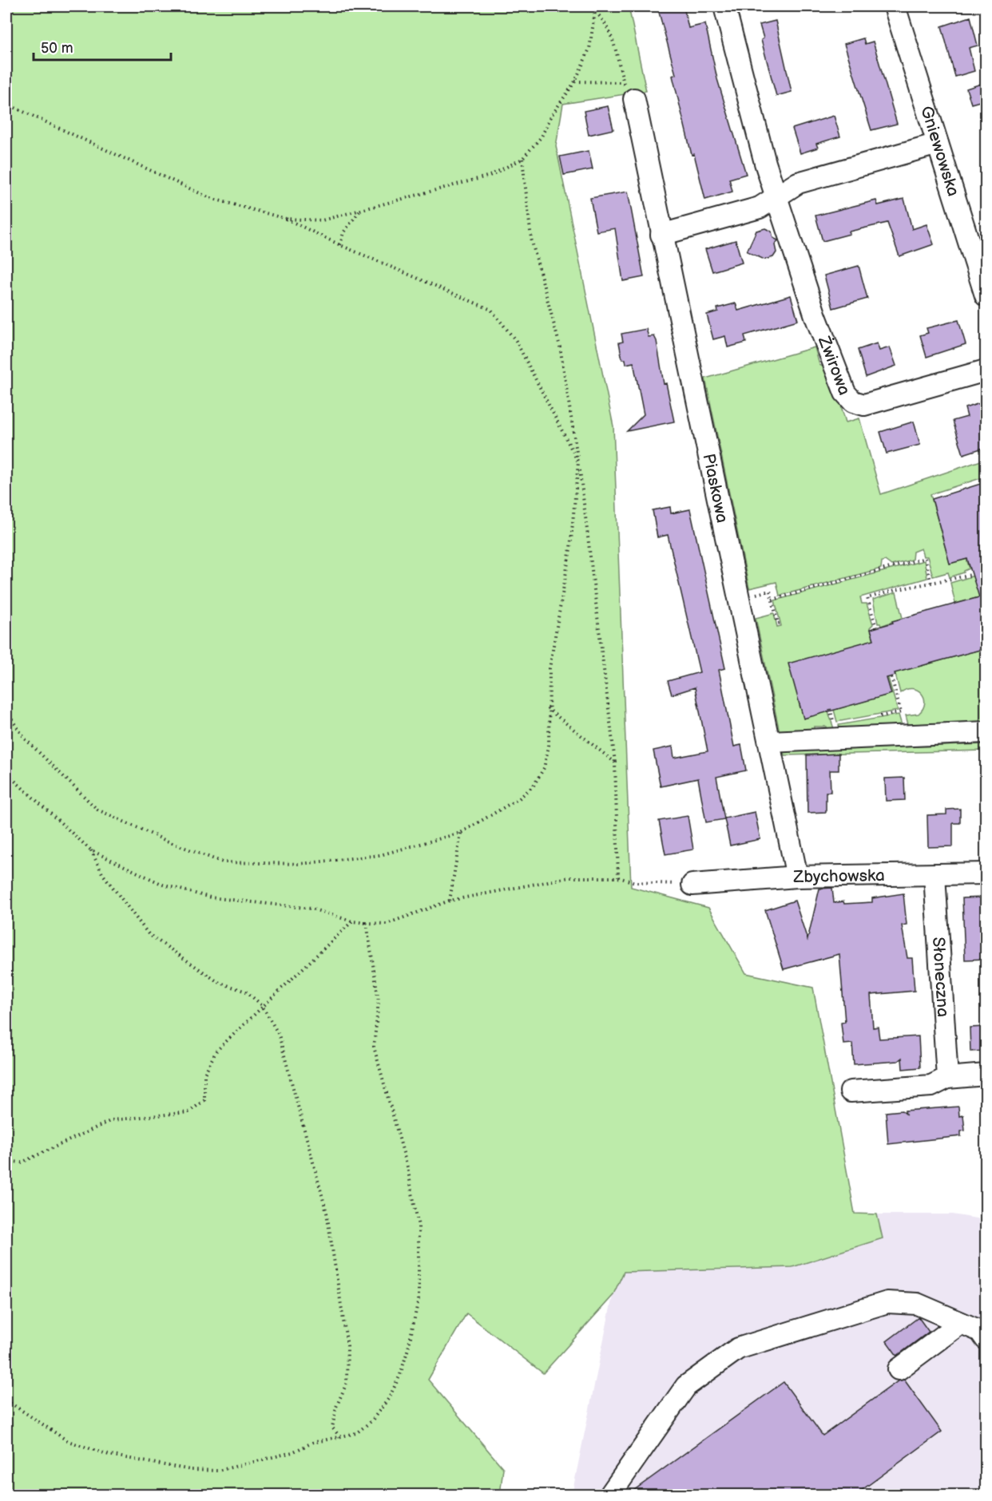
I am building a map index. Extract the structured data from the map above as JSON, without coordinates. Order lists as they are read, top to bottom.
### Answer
{
  "streets": {
    "street": [
      "Gniewowska",
      "Żwirowa",
      "Piaskowa",
      "Zbychowska",
      "Słoneczna"
    ]
  },
  "crossings": [
    ["Piaskowa", "Zbychowska"],
    ["Zbychowska", "Słoneczna"]
  ],
  "scale_bar": "50 m"
}
